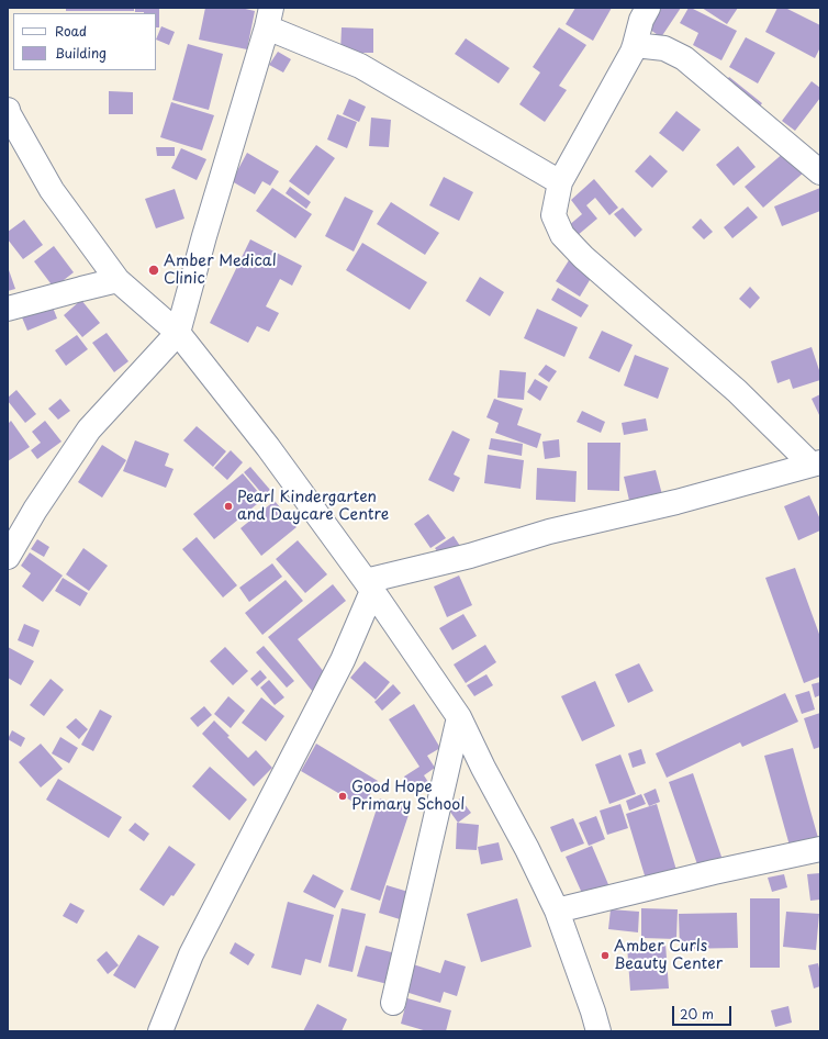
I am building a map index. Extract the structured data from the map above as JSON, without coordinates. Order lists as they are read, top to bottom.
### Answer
{
  "places": [
    "Amber Medical Clinic",
    "Pearl Kindergarten and Daycare Centre",
    "Good Hope Primary School",
    "Amber Curls Beauty Center"
  ],
  "legend": ["Road", "Building"],
  "scale_bar": "20 m"
}
